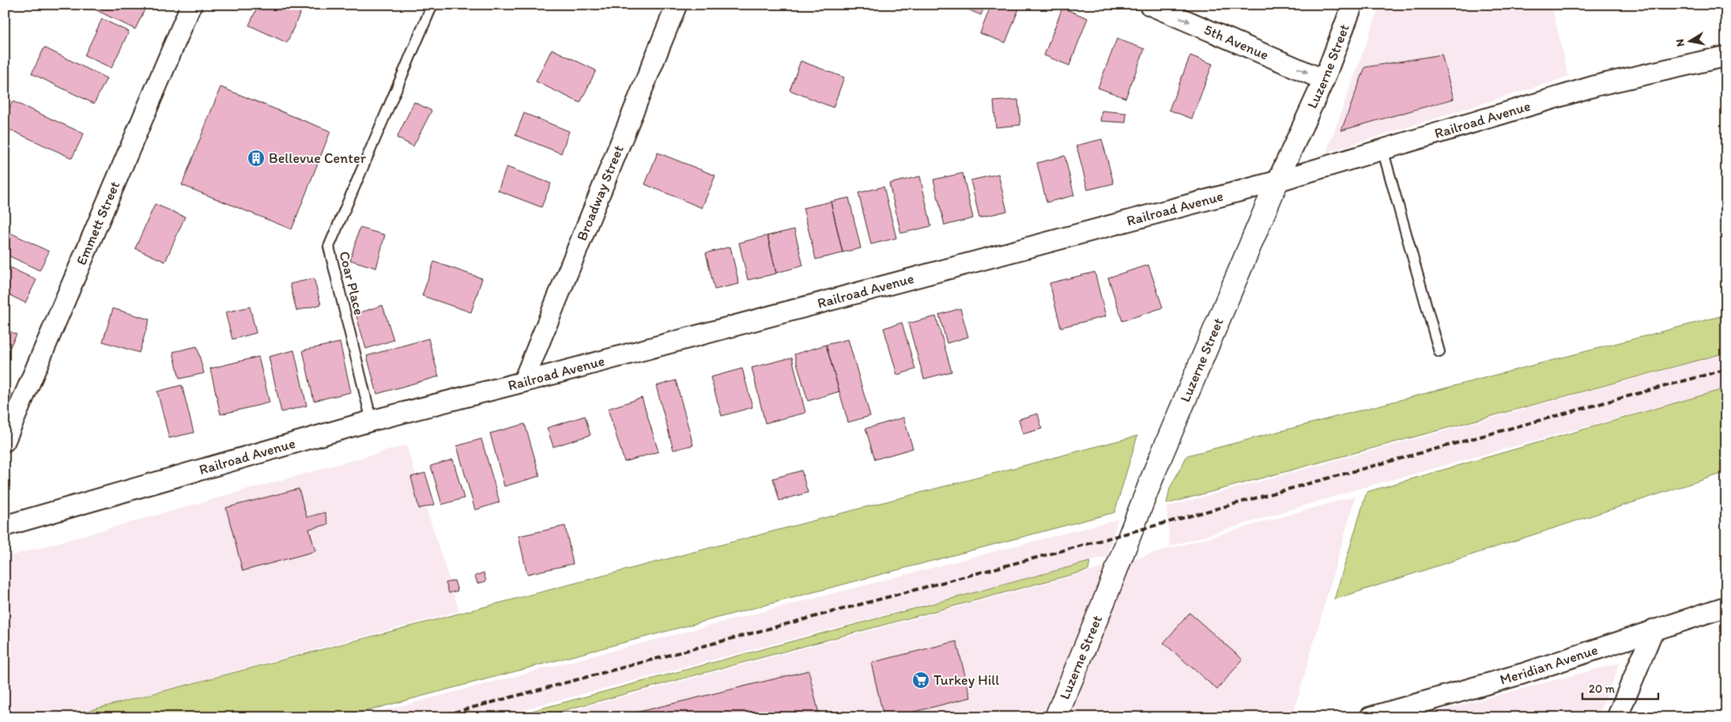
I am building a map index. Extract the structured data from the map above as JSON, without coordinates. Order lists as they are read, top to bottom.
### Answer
{
  "streets": {
    "street": [
      "5th Avenue",
      "Luzerne Street",
      "Railroad Avenue",
      "Broadway Street",
      "Emmett Street",
      "Meridian Avenue"
    ],
    "lane": ["Coar Place"]
  },
  "crossings": [
    ["5th Avenue", "Luzerne Street"],
    ["Luzerne Street", "Railroad Avenue"],
    ["Railroad Avenue", "Broadway Street"],
    ["Railroad Avenue", "Coar Place"]
  ],
  "one_way": ["5th Avenue"],
  "places": {
    "building": ["Bellevue Center"],
    "supermarket": ["Turkey Hill"]
  },
  "scale_bar": "20 m",
  "north": "left"
}
